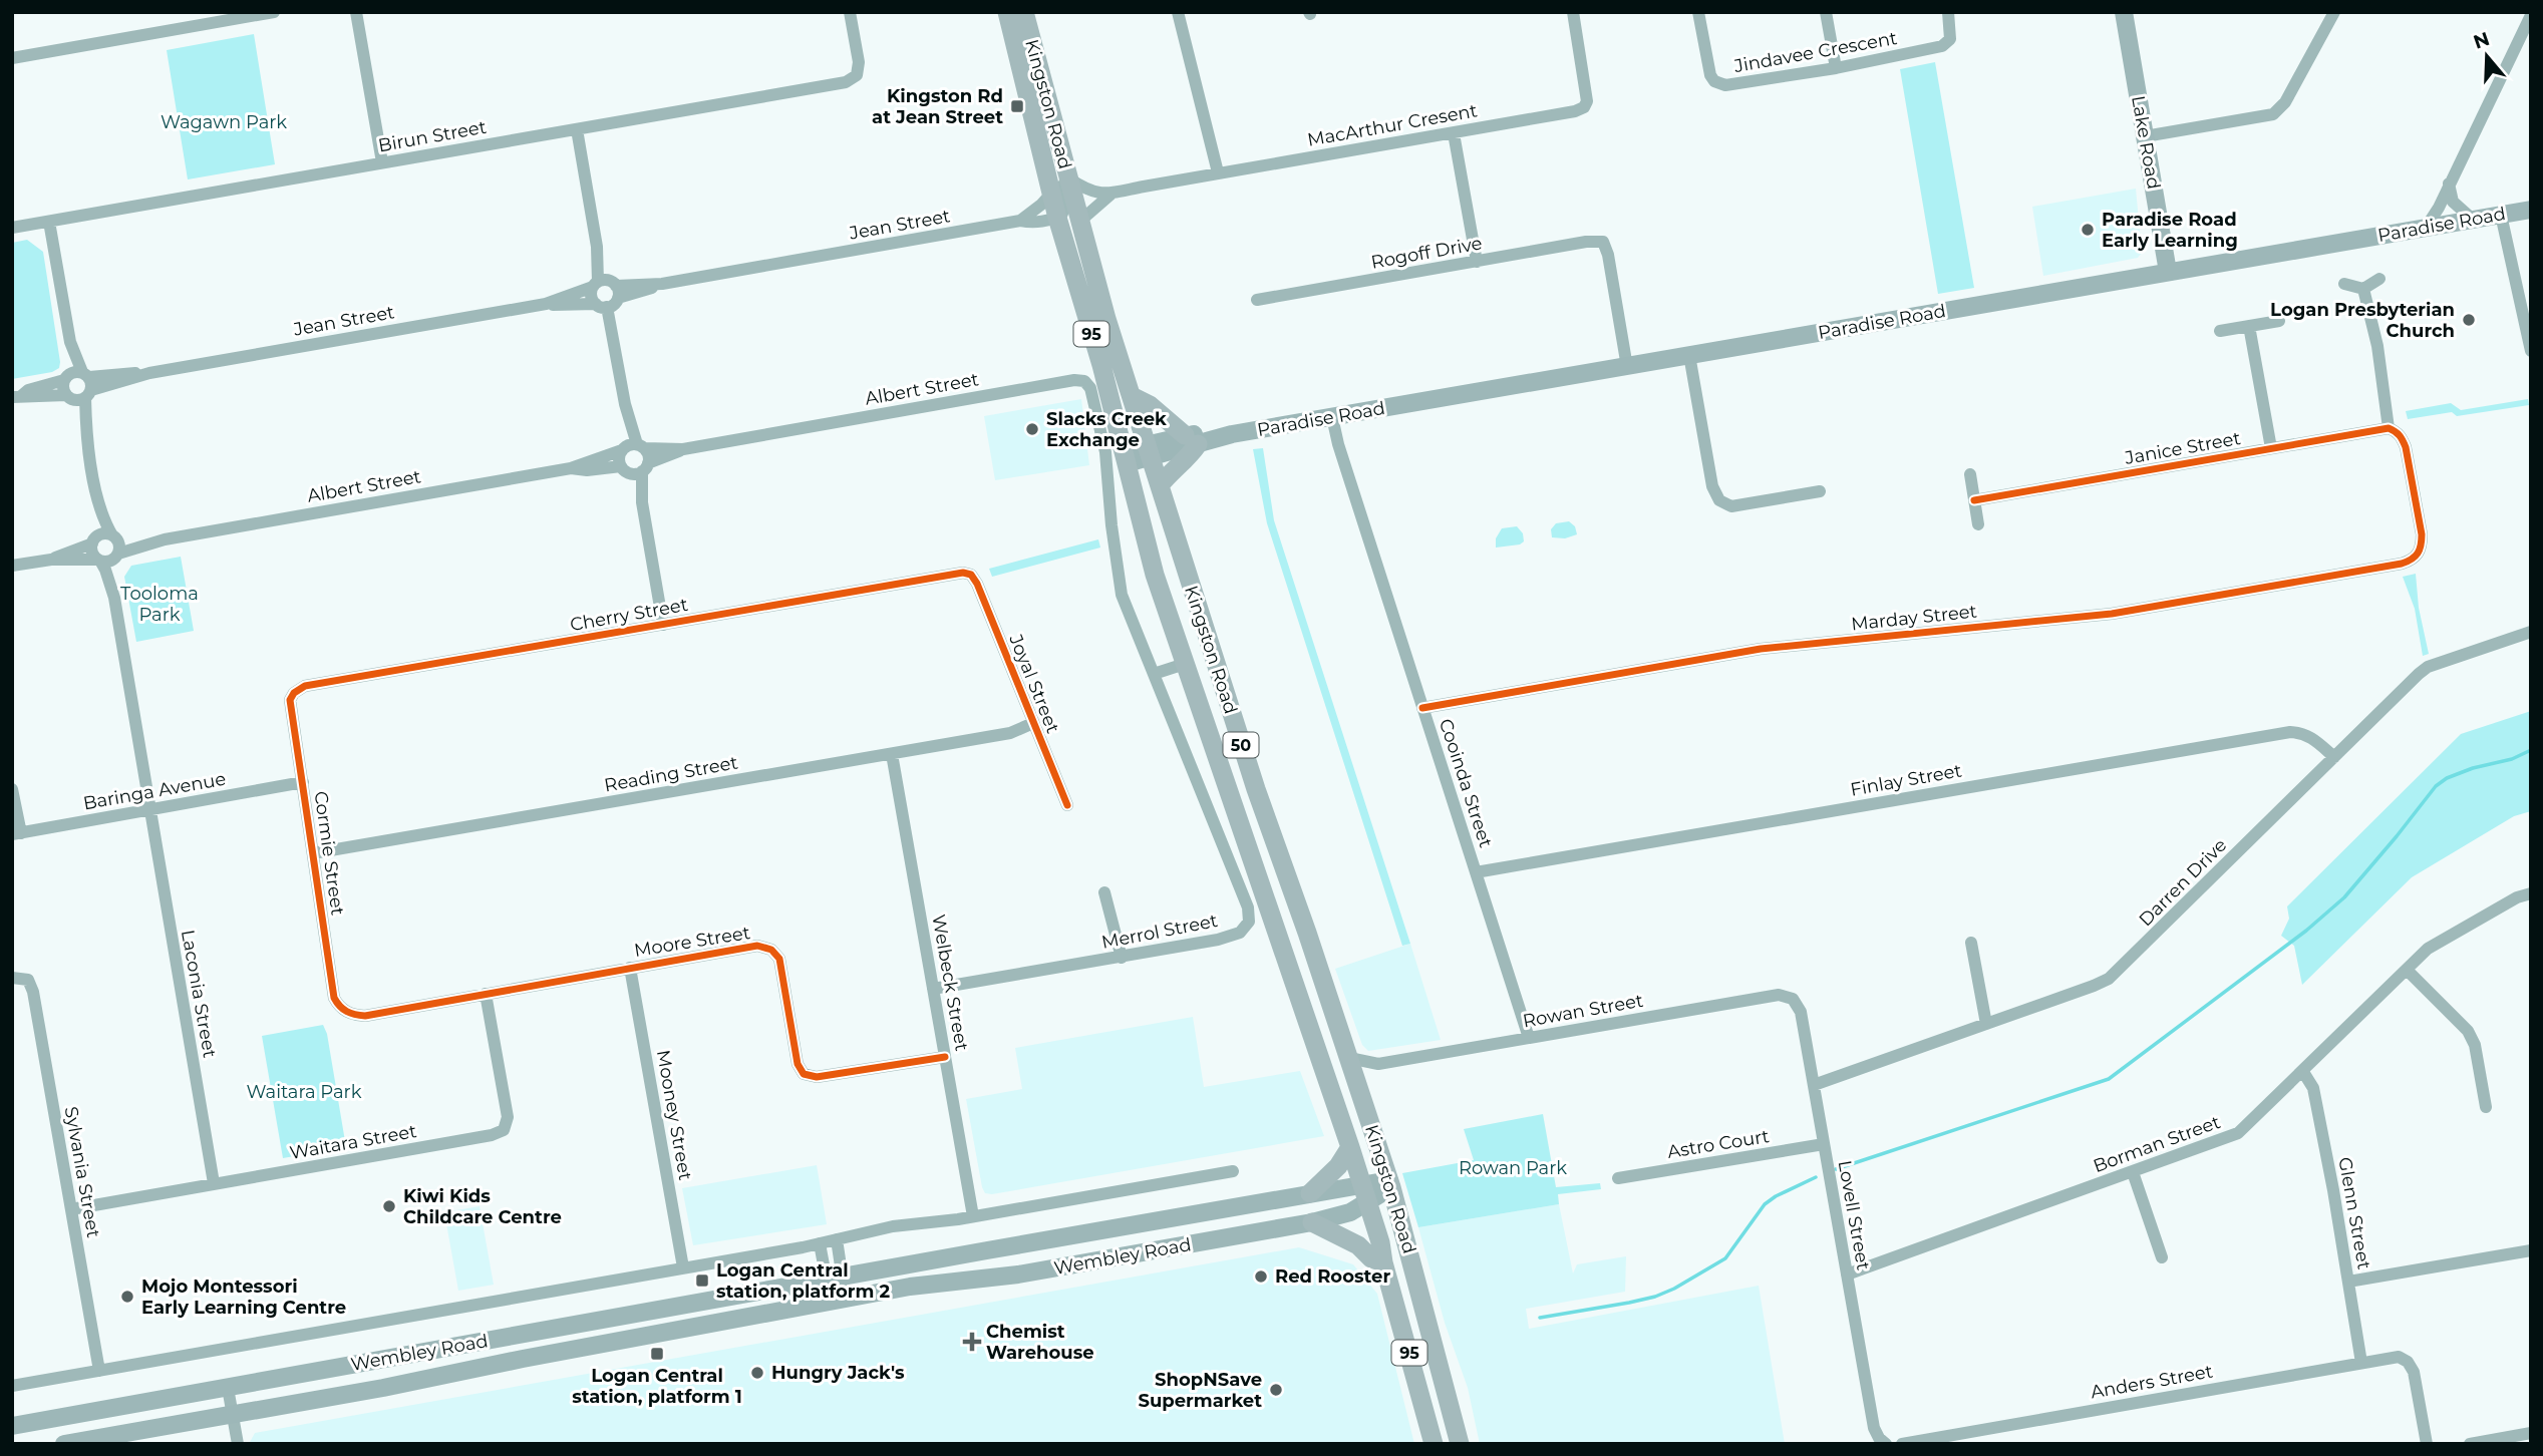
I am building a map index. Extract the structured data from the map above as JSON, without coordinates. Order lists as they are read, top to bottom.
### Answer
{
  "streets": {
    "main road": [
      "Kingston Road",
      "Lake Road",
      "Paradise Road",
      "95",
      "50",
      "Wembley Road"
    ],
    "street": [
      "Jindavee Crescent",
      "MacArthur Cresent",
      "Birun Street",
      "Jean Street",
      "Rogoff Drive",
      "Albert Street",
      "Janice Street",
      "Cherry Street",
      "Marday Street",
      "Joyal Street",
      "Reading Street",
      "Finlay Street",
      "Cooinda Street",
      "Baringa Avenue",
      "Cormie Street",
      "Darren Drive",
      "Merrol Street",
      "Moore Street",
      "Welbeck Street",
      "Laconia Street",
      "Rowan Street",
      "Mooney Street",
      "Waitara Street",
      "Astro Court",
      "Borman Street",
      "Sylvania Street",
      "Glenn Street",
      "Lovell Street",
      "Anders Street"
    ]
  },
  "crossings": [
    ["Kingston Road", "MacArthur Cresent"],
    ["Kingston Road", "Jean Street"],
    ["Kingston Road", "Paradise Road"],
    ["Kingston Road", "Rowan Street"],
    ["Kingston Road", "Wembley Road"],
    ["Lake Road", "Paradise Road"],
    ["Paradise Road", "Rogoff Drive"],
    ["Paradise Road", "Cooinda Street"],
    ["Albert Street", "Merrol Street"],
    ["Albert Street", "Laconia Street"],
    ["Janice Street", "Marday Street"],
    ["Cherry Street", "Joyal Street"],
    ["Cherry Street", "Cormie Street"],
    ["Marday Street", "Cooinda Street"],
    ["Joyal Street", "Reading Street"],
    ["Reading Street", "Cormie Street"],
    ["Reading Street", "Welbeck Street"],
    ["Finlay Street", "Cooinda Street"],
    ["Finlay Street", "Darren Drive"],
    ["Cooinda Street", "Rowan Street"],
    ["Baringa Avenue", "Cormie Street"],
    ["Baringa Avenue", "Laconia Street"],
    ["Cormie Street", "Moore Street"],
    ["Darren Drive", "Lovell Street"],
    ["Merrol Street", "Welbeck Street"],
    ["Moore Street", "Welbeck Street"],
    ["Moore Street", "Mooney Street"],
    ["Moore Street", "Waitara Street"],
    ["Laconia Street", "Waitara Street"],
    ["Rowan Street", "Lovell Street"],
    ["Waitara Street", "Sylvania Street"],
    ["Astro Court", "Lovell Street"],
    ["Borman Street", "Glenn Street"],
    ["Borman Street", "Lovell Street"],
    ["Glenn Street", "Anders Street"]
  ],
  "parks": [
    "Wagawn Park",
    "Tooloma Park",
    "Waitara Park",
    "Rowan Park"
  ],
  "places": {
    "transit": ["Kingston Rd at Jean Street", "Logan Central station, platform 2", "Logan Central station, platform 1"],
    "other": [
      "Paradise Road Early Learning",
      "Logan Presbyterian Church",
      "Slacks Creek Exchange",
      "Kiwi Kids Childcare Centre",
      "Red Rooster",
      "Mojo Montessori Early Learning Centre",
      "Hungry Jack's",
      "ShopNSave Supermarket"
    ],
    "health": ["Chemist Warehouse"]
  },
  "north": "top"
}
